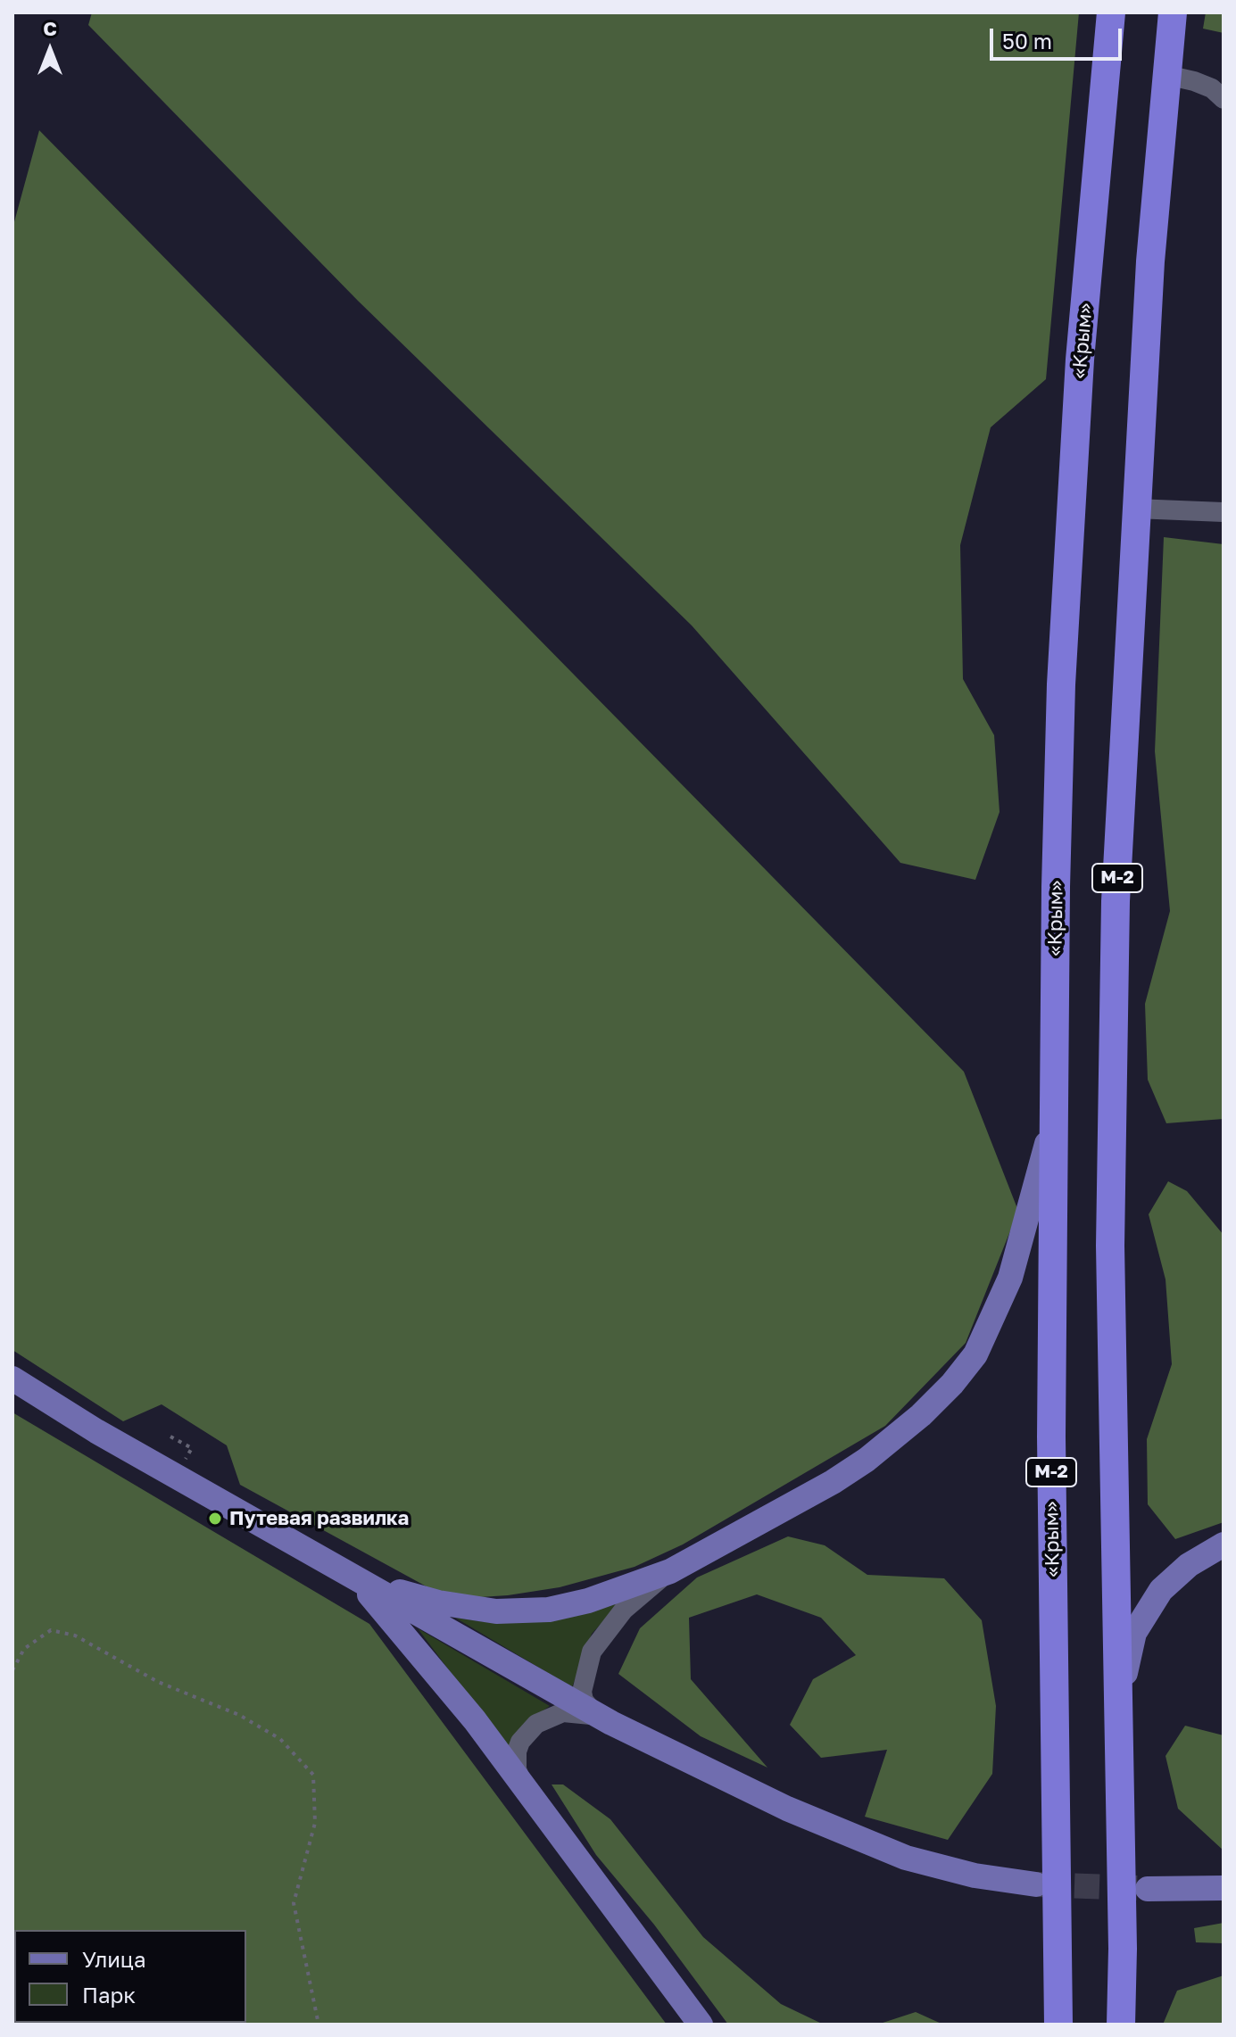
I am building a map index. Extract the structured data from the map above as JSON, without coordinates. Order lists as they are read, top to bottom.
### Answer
{
  "streets": {
    "highway": ["«Крым»", "М-2"]
  },
  "places": ["Путевая развилка"],
  "legend": ["Улица", "Парк"],
  "scale_bar": "50 m",
  "north": "top"
}
